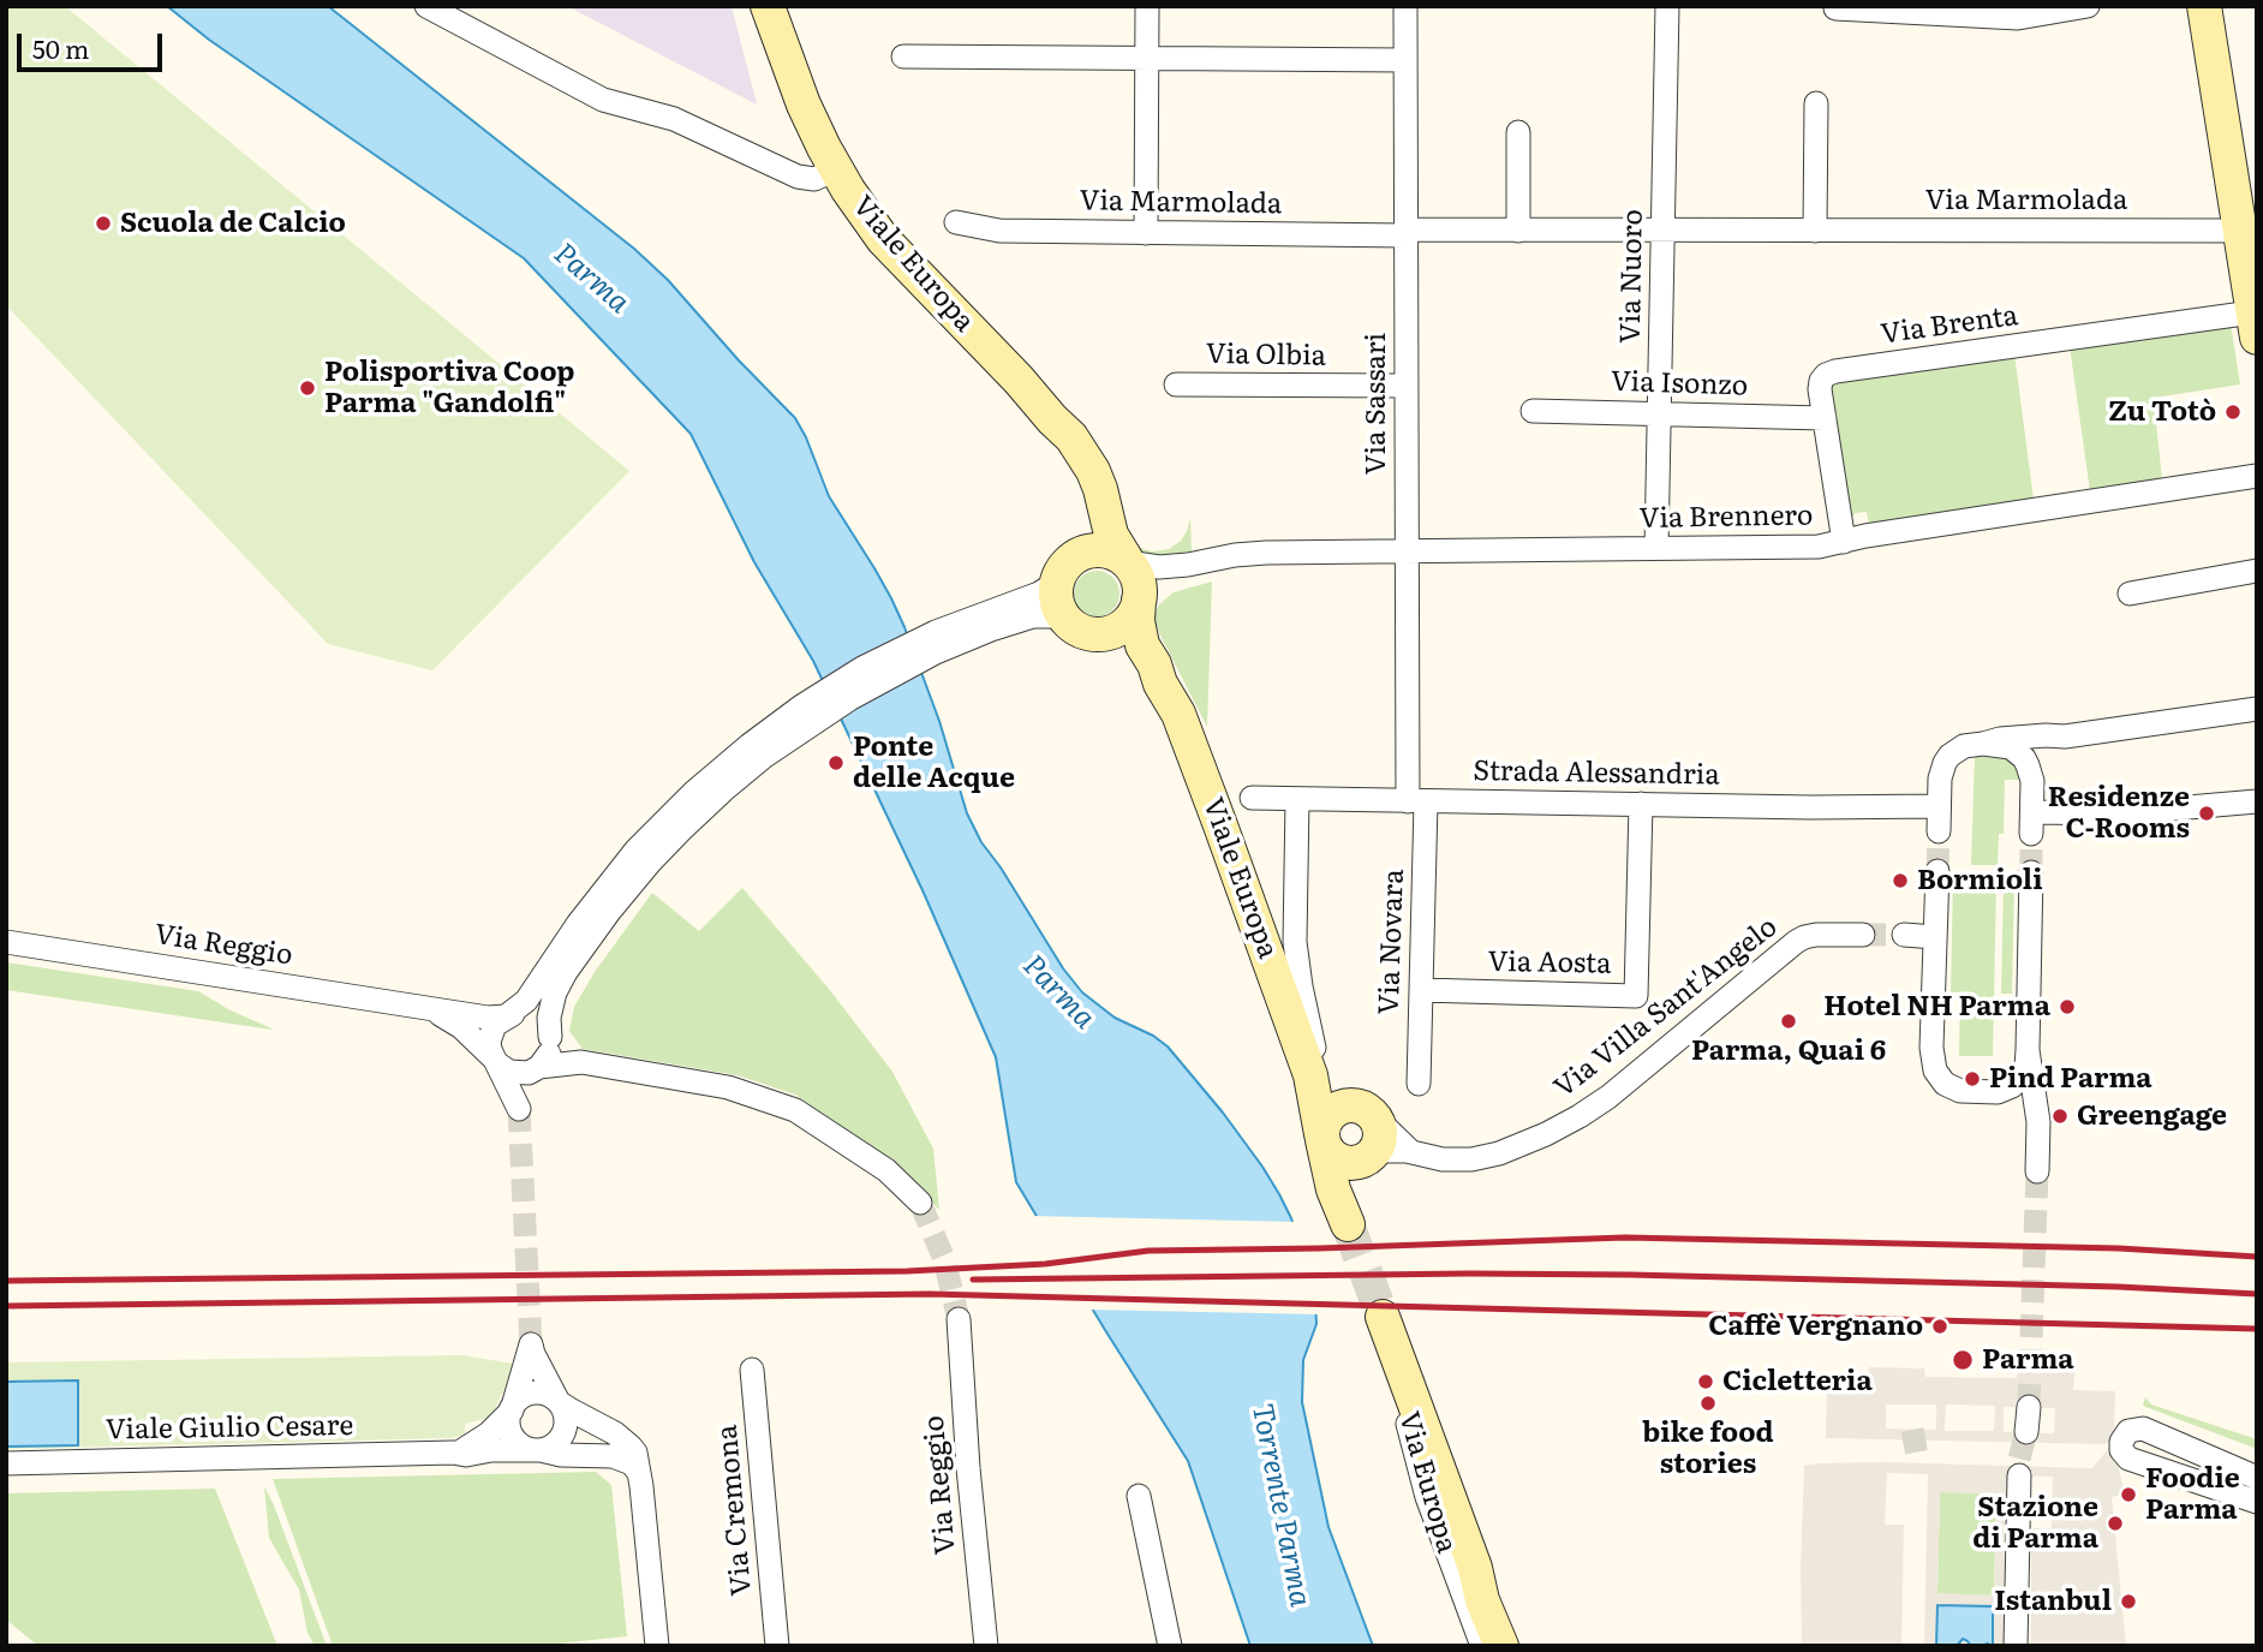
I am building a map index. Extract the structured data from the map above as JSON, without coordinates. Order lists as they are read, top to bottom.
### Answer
{
  "streets": {
    "main road": ["Viale Europa", "Via Europa"],
    "street": [
      "Via Marmolada",
      "Via Nuoro",
      "Via Brenta",
      "Via Olbia",
      "Via Isonzo",
      "Via Sassari",
      "Via Brennero",
      "Strada Alessandria",
      "Via Novara",
      "Via Reggio",
      "Via Aosta",
      "Via Villa Sant'Angelo",
      "Viale Giulio Cesare",
      "Via Cremona"
    ]
  },
  "crossings": [
    ["Via Marmolada", "Via Nuoro"],
    ["Via Marmolada", "Via Sassari"],
    ["Viale Europa", "Via Brennero"],
    ["Via Nuoro", "Via Isonzo"],
    ["Via Nuoro", "Via Brennero"],
    ["Via Brenta", "Via Isonzo"],
    ["Via Brenta", "Via Brennero"],
    ["Via Olbia", "Via Sassari"],
    ["Via Sassari", "Via Brennero"],
    ["Via Sassari", "Strada Alessandria"],
    ["Via Sassari", "Via Novara"],
    ["Strada Alessandria", "Via Novara"],
    ["Strada Alessandria", "Via Aosta"],
    ["Via Novara", "Via Aosta"]
  ],
  "water": ["Parma", "Torrente Parma"],
  "places": [
    "Scuola de Calcio",
    "Polisportiva Coop Parma \"Gandolfi\"",
    "Zu Totò",
    "Ponte delle Acque",
    "Residenze C-Rooms",
    "Bormioli",
    "Hotel NH Parma",
    "Parma, Quai 6",
    "Pind Parma",
    "Greengage",
    "Caffè Vergnano",
    "Parma",
    "Cicletteria",
    "bike food stories",
    "Foodie Parma",
    "Stazione di Parma",
    "Istanbul"
  ],
  "scale_bar": "50 m"
}
